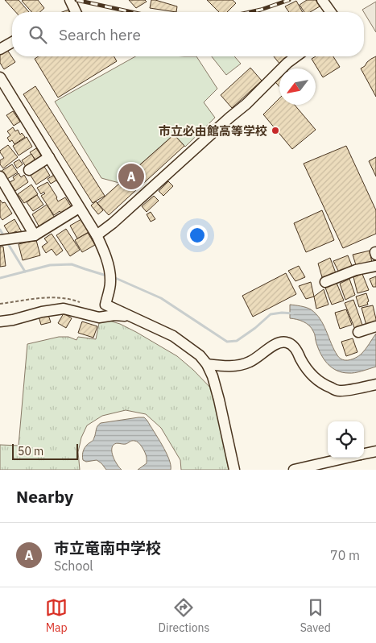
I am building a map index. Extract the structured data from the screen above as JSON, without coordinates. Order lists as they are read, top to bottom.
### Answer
{
  "places": ["市立必由館高等学校"],
  "scale_bar": "50 m",
  "north": "bottom left",
  "page": {
    "search": "Search here",
    "pins": "A",
    "scale": "50 m",
    "heading": "Nearby",
    "list": [
      {
        "mark": "A",
        "name": "市立竜南中学校",
        "note": "School",
        "value": "70 m"
      }
    ],
    "nav": ["Map", "Directions", "Saved"]
  }
}
